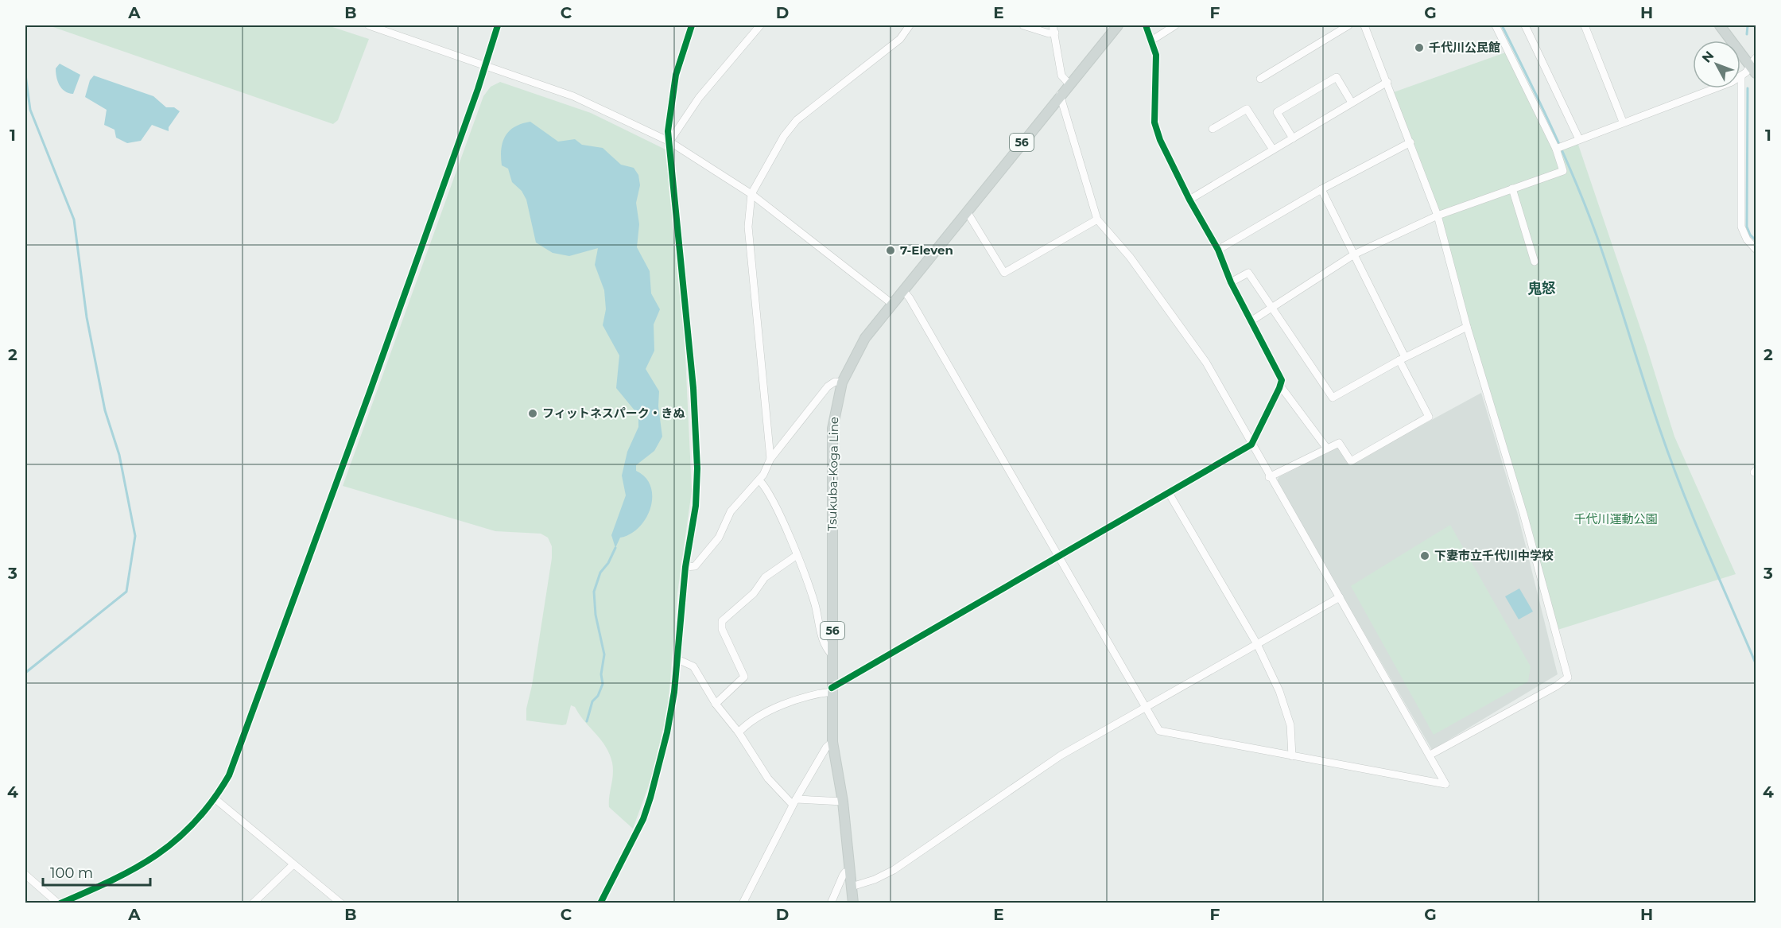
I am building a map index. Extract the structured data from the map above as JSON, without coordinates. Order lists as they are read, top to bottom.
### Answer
{
  "streets": {
    "main road": ["56", "Tsukuba-Koga Line"]
  },
  "districts": ["鬼怒"],
  "parks": ["千代川運動公園"],
  "places": [
    "千代川公民館",
    "7-Eleven",
    "フィットネスパーク・きぬ",
    "下妻市立千代川中学校"
  ],
  "scale_bar": "100 m",
  "north": "top left",
  "grid": {
    "columns": [
      "A",
      "B",
      "C",
      "D",
      "E",
      "F",
      "G",
      "H"
    ],
    "rows": [
      "1",
      "2",
      "3",
      "4"
    ]
  }
}
